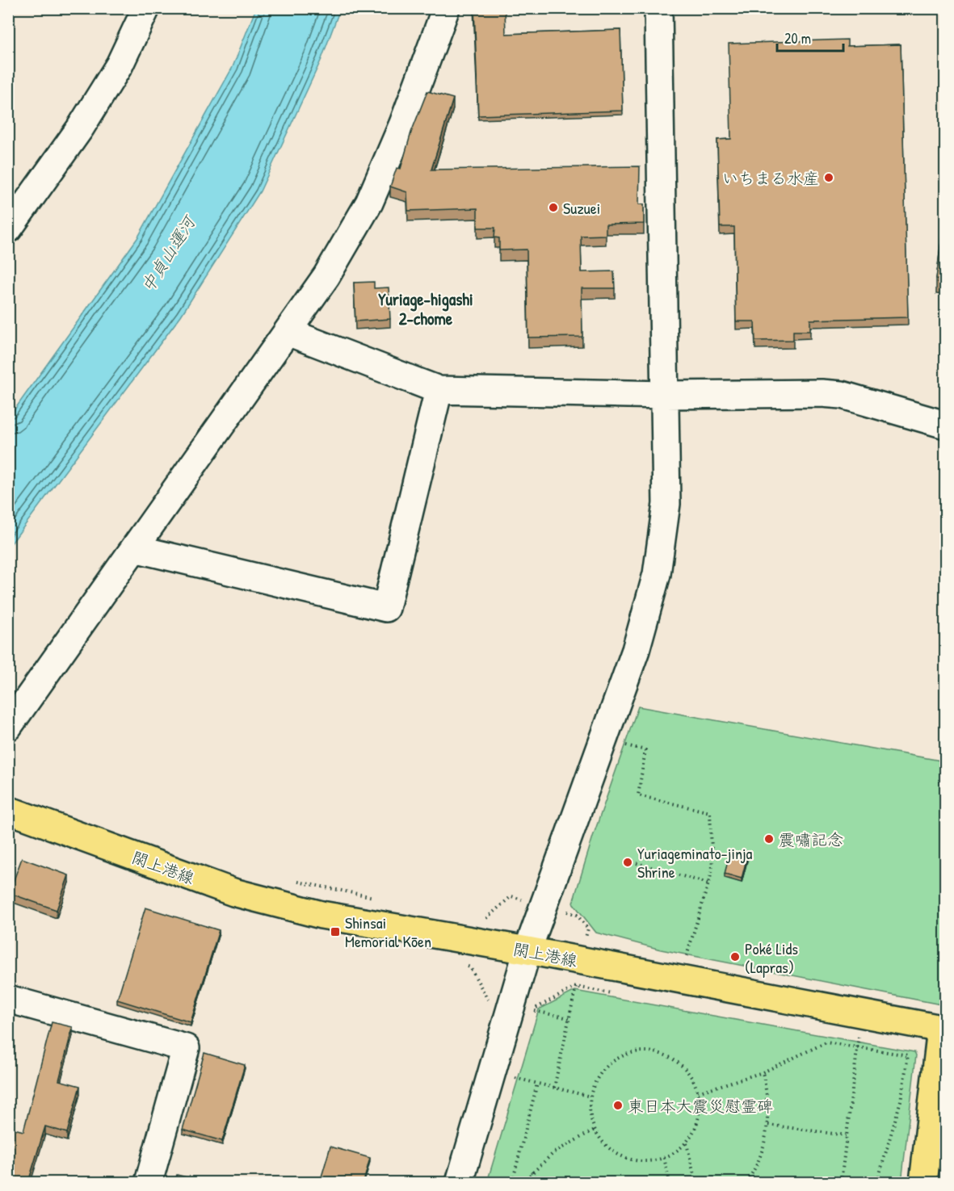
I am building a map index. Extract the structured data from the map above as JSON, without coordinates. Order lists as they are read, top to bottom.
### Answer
{
  "streets": {
    "main road": ["閖上港線"]
  },
  "districts": ["Yuriage-higashi 2-chome"],
  "water": ["中貞山運河"],
  "places": {
    "other": [
      "いちまる水産",
      "Suzuei",
      "震嘯記念",
      "Yuriageminato-jinja Shrine",
      "Poké Lids (Lapras)",
      "東日本大震災慰霊碑"
    ],
    "transit": ["Shinsai Memorial Kōen"]
  },
  "scale_bar": "20 m"
}
